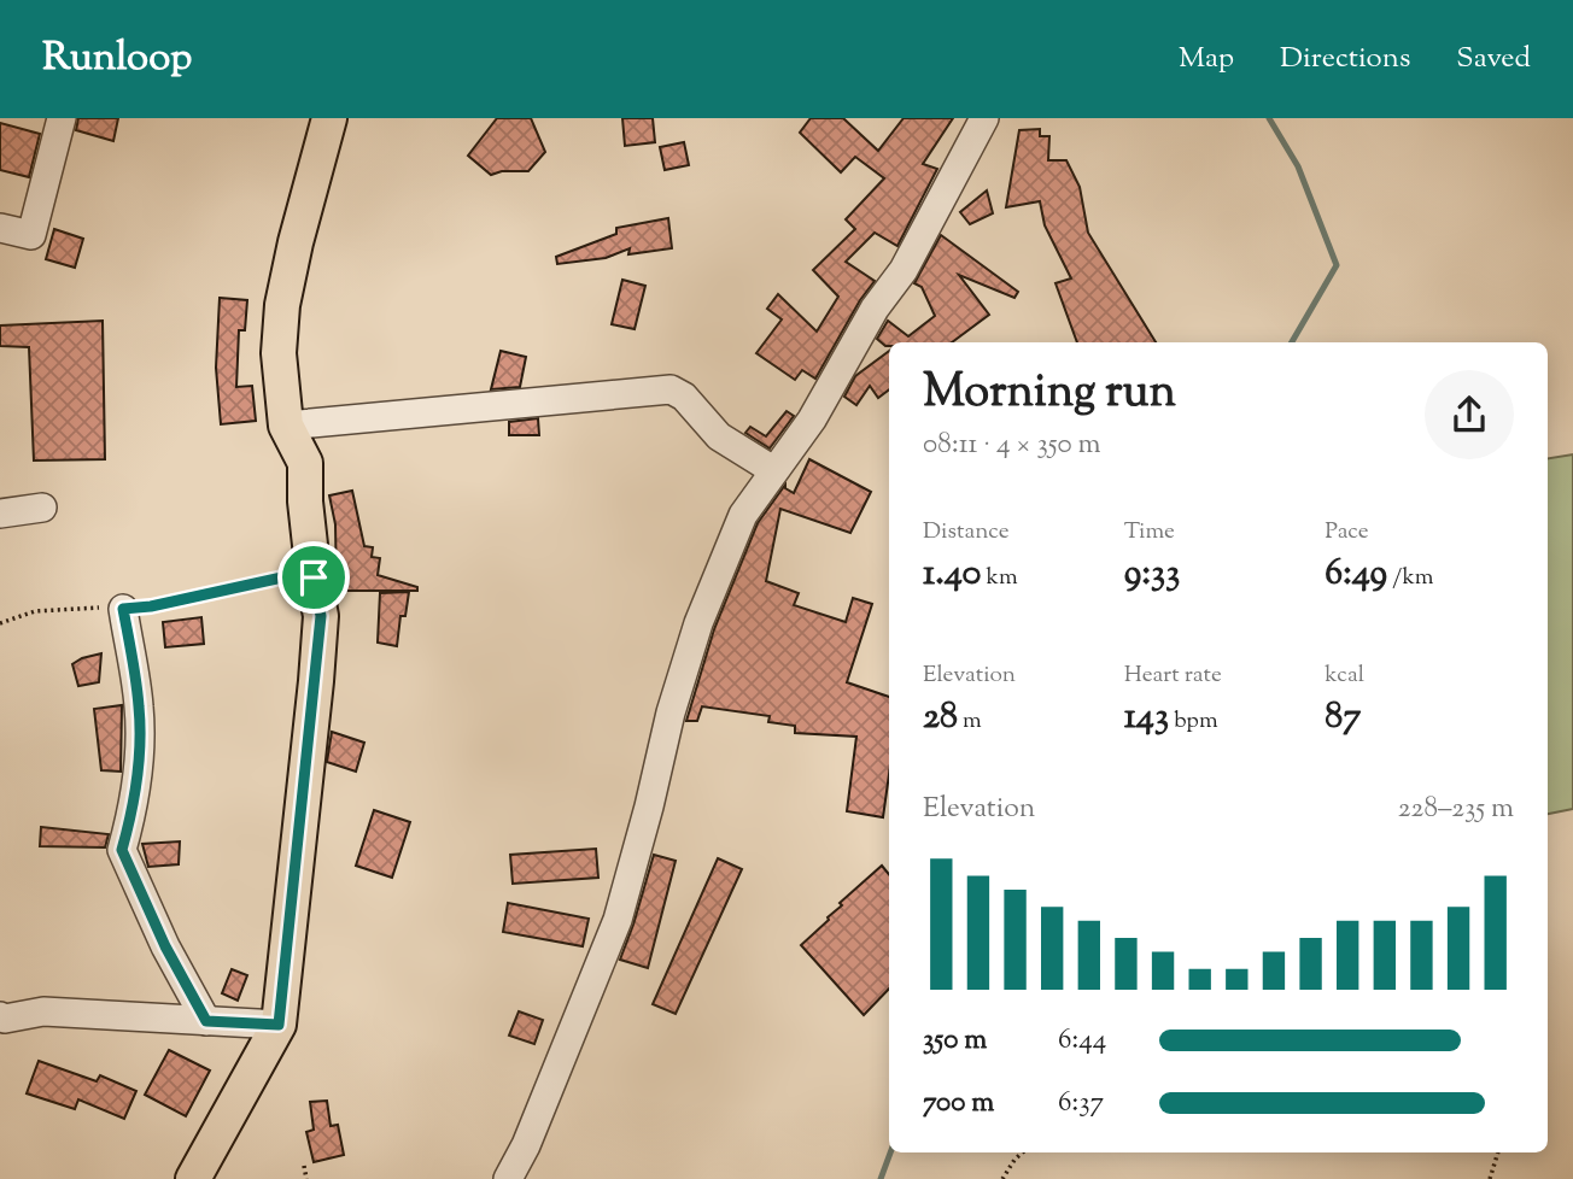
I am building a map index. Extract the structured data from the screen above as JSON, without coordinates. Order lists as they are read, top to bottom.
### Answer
{
  "page": {
    "header": "Runloop",
    "nav": ["Map", "Directions", "Saved"],
    "heading": ["Morning run", "08:11 · 4 × 350 m"],
    "stats": [
      ["Distance", "1.40 km"],
      ["Time", "9:33"],
      ["Pace", "6:49 /km"],
      ["Elevation", "28 m"],
      ["Heart rate", "143 bpm"],
      ["kcal", "87"]
    ],
    "chart": ["Elevation", "228–235 m"],
    "list": [
      {
        "name": "350 m",
        "note": "6:44"
      },
      {
        "name": "700 m",
        "note": "6:37"
      }
    ]
  }
}
